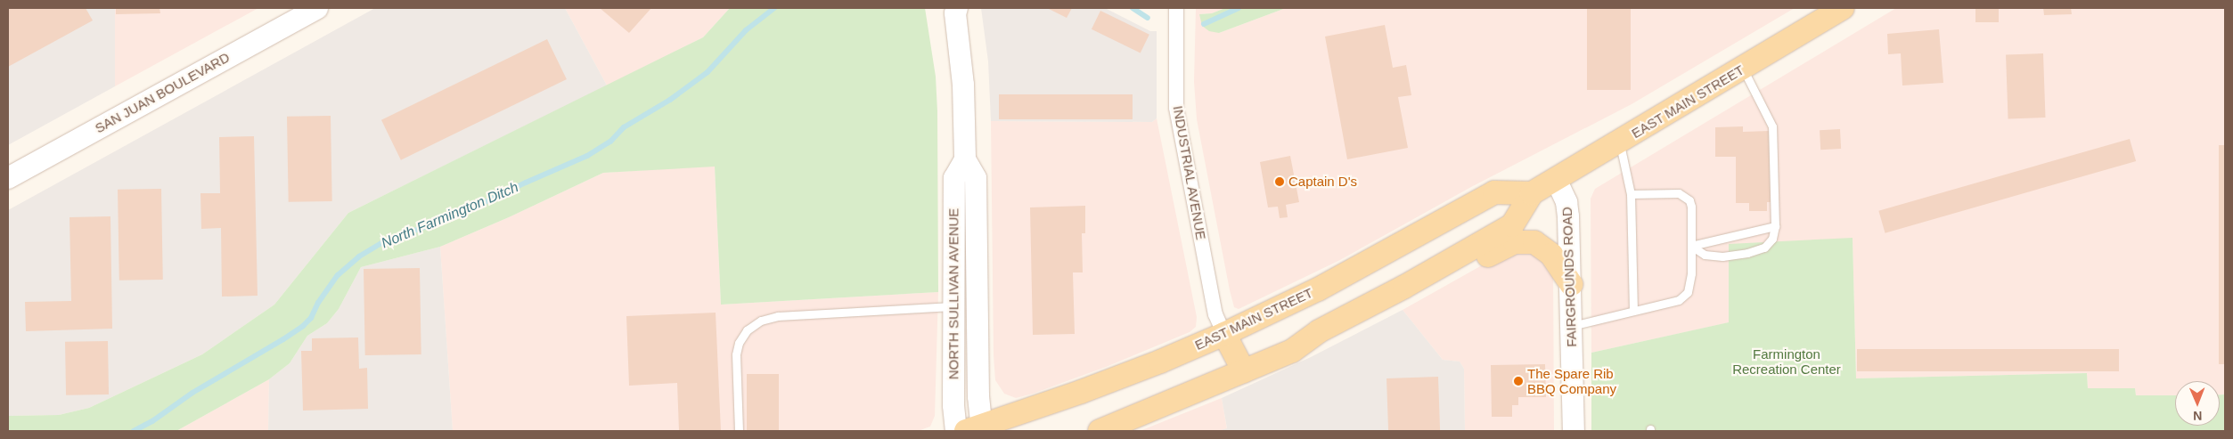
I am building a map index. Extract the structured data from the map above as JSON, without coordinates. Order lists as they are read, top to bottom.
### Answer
{
  "streets": {
    "main road": [
      "SAN JUAN BOULEVARD",
      "EAST MAIN STREET",
      "FAIRGROUNDS ROAD",
      "NORTH SULLIVAN AVENUE"
    ],
    "street": ["INDUSTRIAL AVENUE"]
  },
  "crossings": [
    ["EAST MAIN STREET", "INDUSTRIAL AVENUE"],
    ["EAST MAIN STREET", "FAIRGROUNDS ROAD"],
    ["EAST MAIN STREET", "NORTH SULLIVAN AVENUE"]
  ],
  "water": ["North Farmington Ditch"],
  "parks": ["Farmington Recreation Center"],
  "places": ["Captain D's", "The Spare Rib BBQ Company"],
  "north": "bottom"
}
